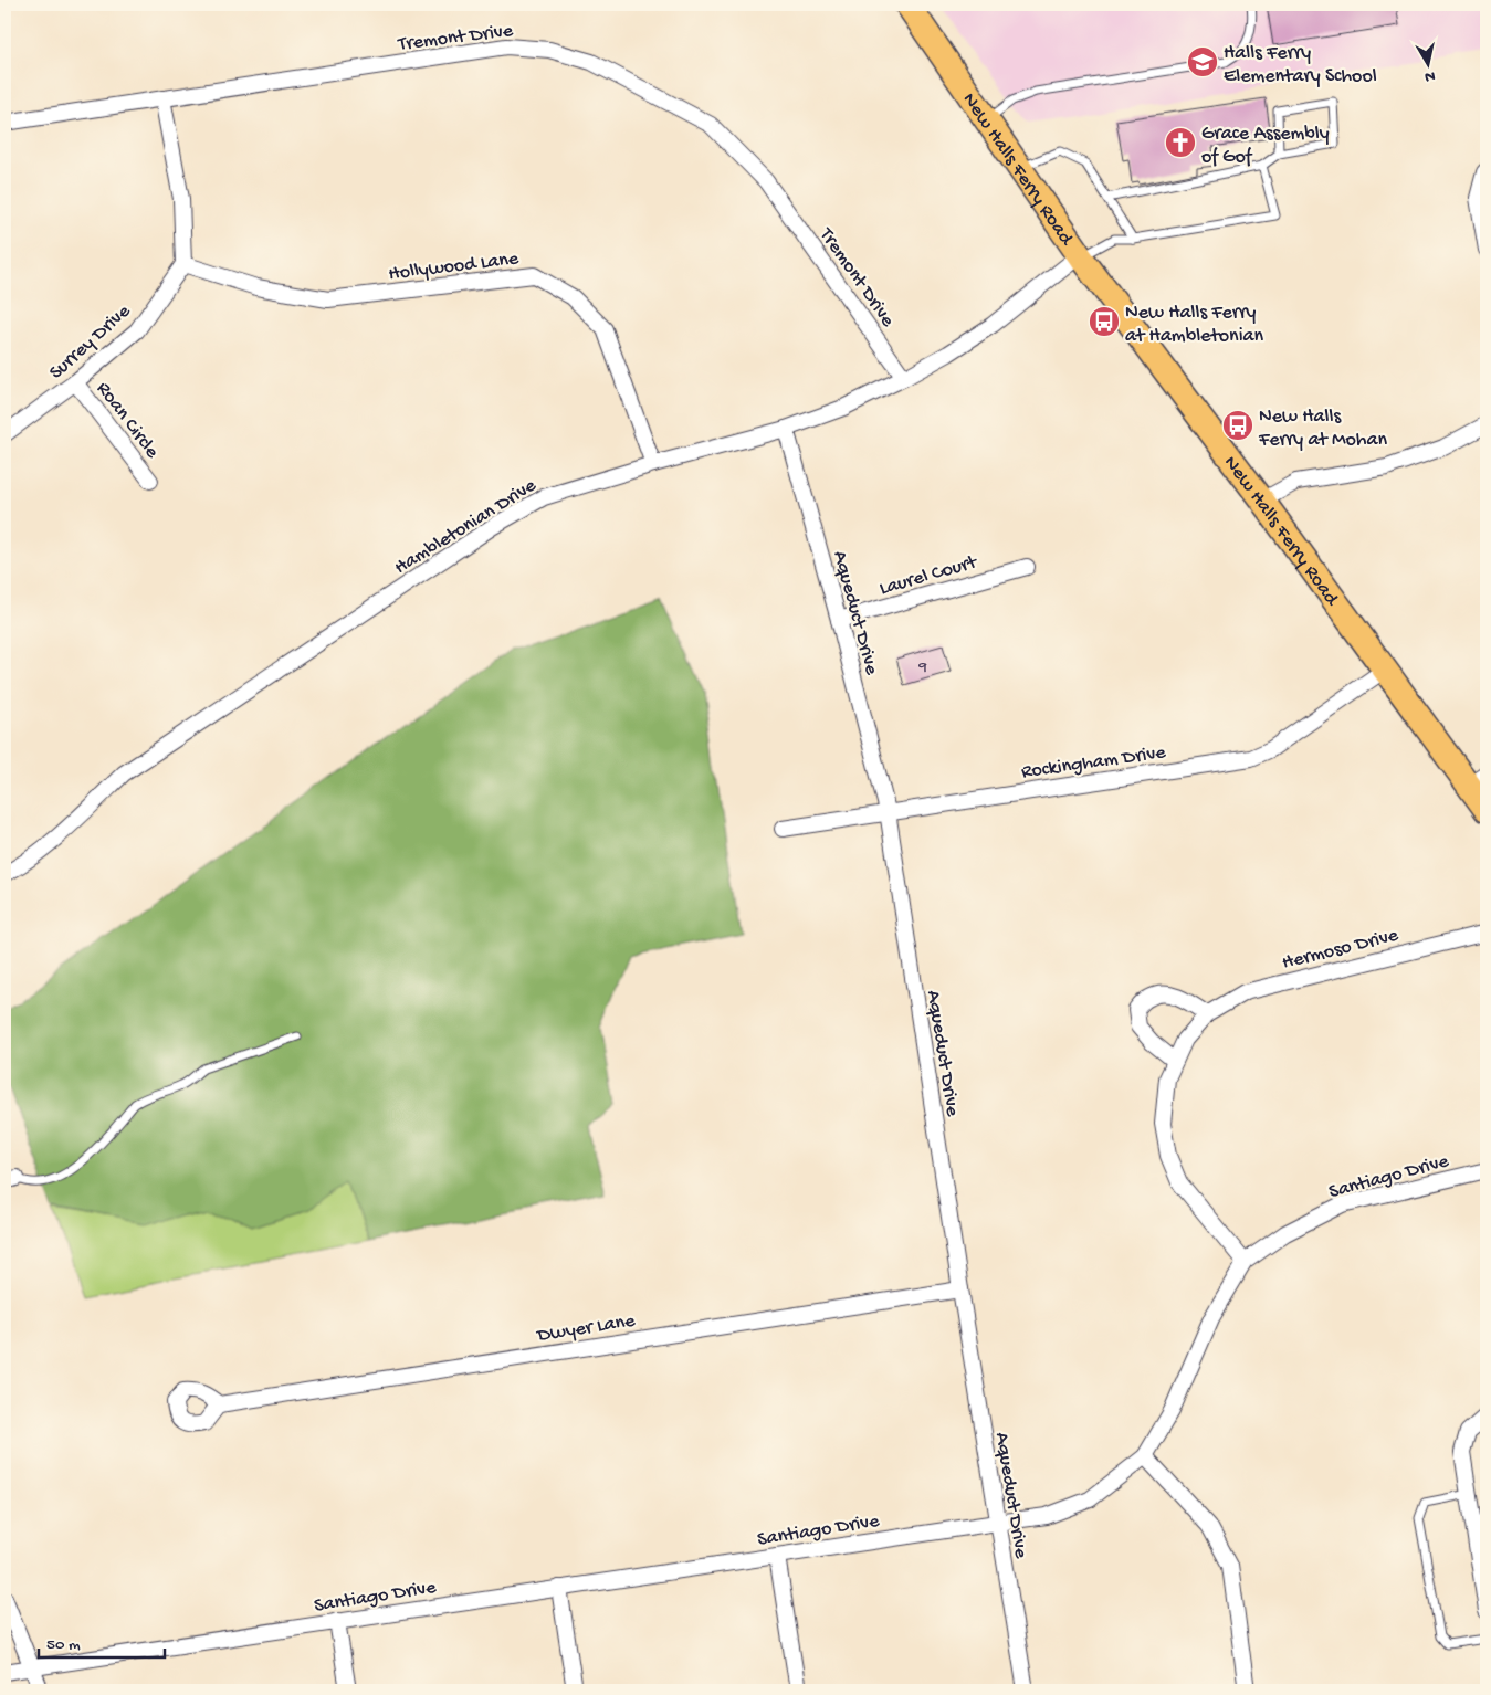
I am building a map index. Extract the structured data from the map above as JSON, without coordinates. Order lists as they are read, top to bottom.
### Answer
{
  "streets": {
    "main road": ["New Halls Ferry Road"],
    "street": [
      "Tremont Drive",
      "Hollywood Lane",
      "Surrey Drive",
      "Roan Circle",
      "Hambletonian Drive",
      "Laurel Court",
      "Aqueduct Drive",
      "Rockingham Drive",
      "Hermoso Drive",
      "Santiago Drive",
      "Dwyer Lane"
    ]
  },
  "crossings": [
    ["Tremont Drive", "Hambletonian Drive"],
    ["New Halls Ferry Road", "Hambletonian Drive"],
    ["New Halls Ferry Road", "Rockingham Drive"],
    ["Hollywood Lane", "Surrey Drive"],
    ["Hollywood Lane", "Hambletonian Drive"],
    ["Surrey Drive", "Roan Circle"],
    ["Hambletonian Drive", "Aqueduct Drive"],
    ["Laurel Court", "Aqueduct Drive"],
    ["Aqueduct Drive", "Rockingham Drive"],
    ["Aqueduct Drive", "Santiago Drive"],
    ["Aqueduct Drive", "Dwyer Lane"],
    ["Hermoso Drive", "Santiago Drive"]
  ],
  "places": {
    "school or university": ["Halls Ferry Elementary School"],
    "church": ["Grace Assembly of Gof"],
    "bus stop": ["New Halls Ferry at Hambletonian", "New Halls Ferry at Mohan"]
  },
  "house_numbers": ["9"],
  "scale_bar": "50 m",
  "north": "bottom"
}
